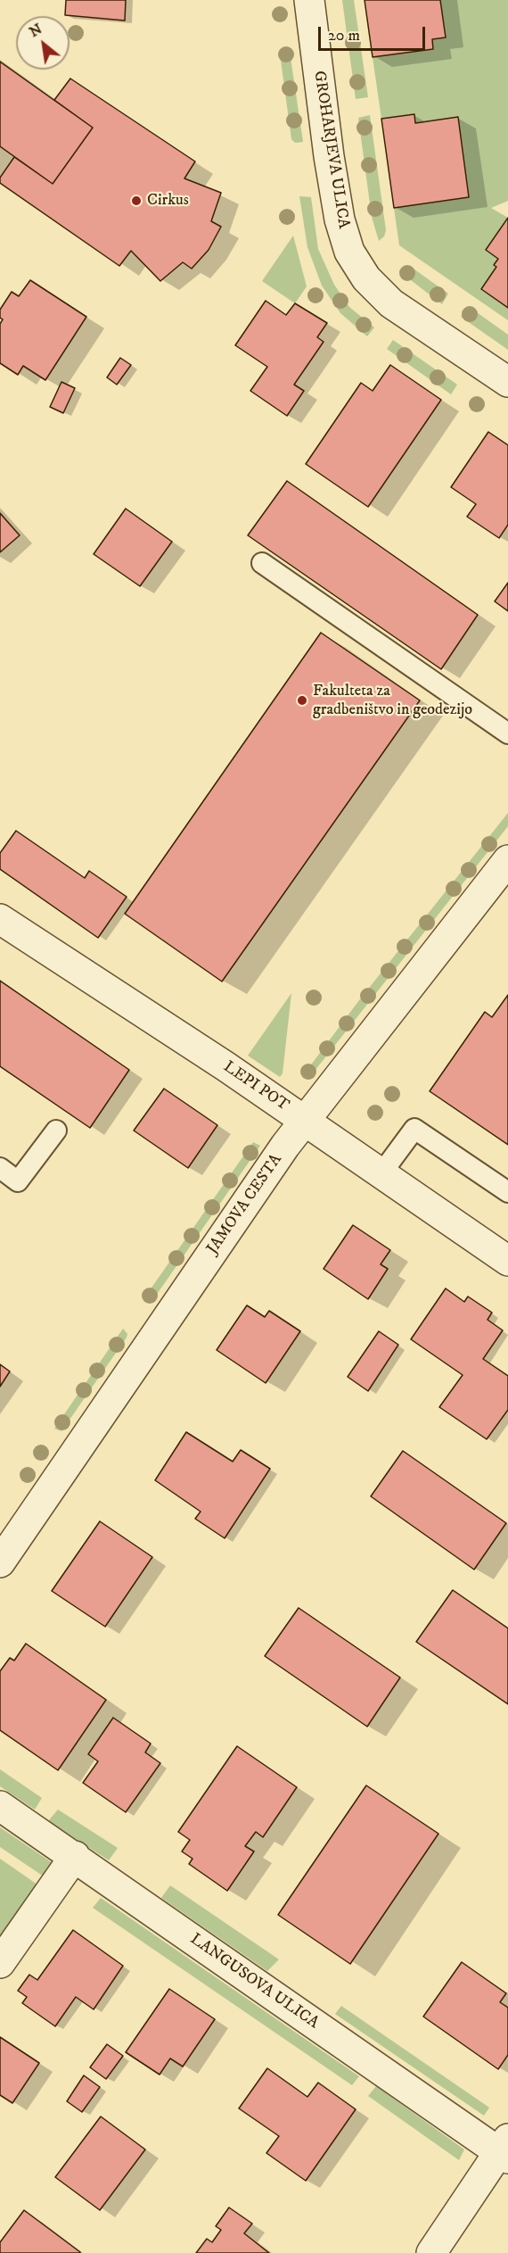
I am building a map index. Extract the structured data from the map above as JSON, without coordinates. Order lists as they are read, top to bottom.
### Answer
{
  "streets": {
    "street": [
      "GROHARJEVA ULICA",
      "LEPI POT",
      "JAMOVA CESTA",
      "LANGUSOVA ULICA"
    ]
  },
  "crossings": [
    ["LEPI POT", "JAMOVA CESTA"]
  ],
  "places": ["Cirkus", "Fakulteta za gradbeništvo in geodezijo"],
  "scale_bar": "20 m",
  "north": "top left"
}
